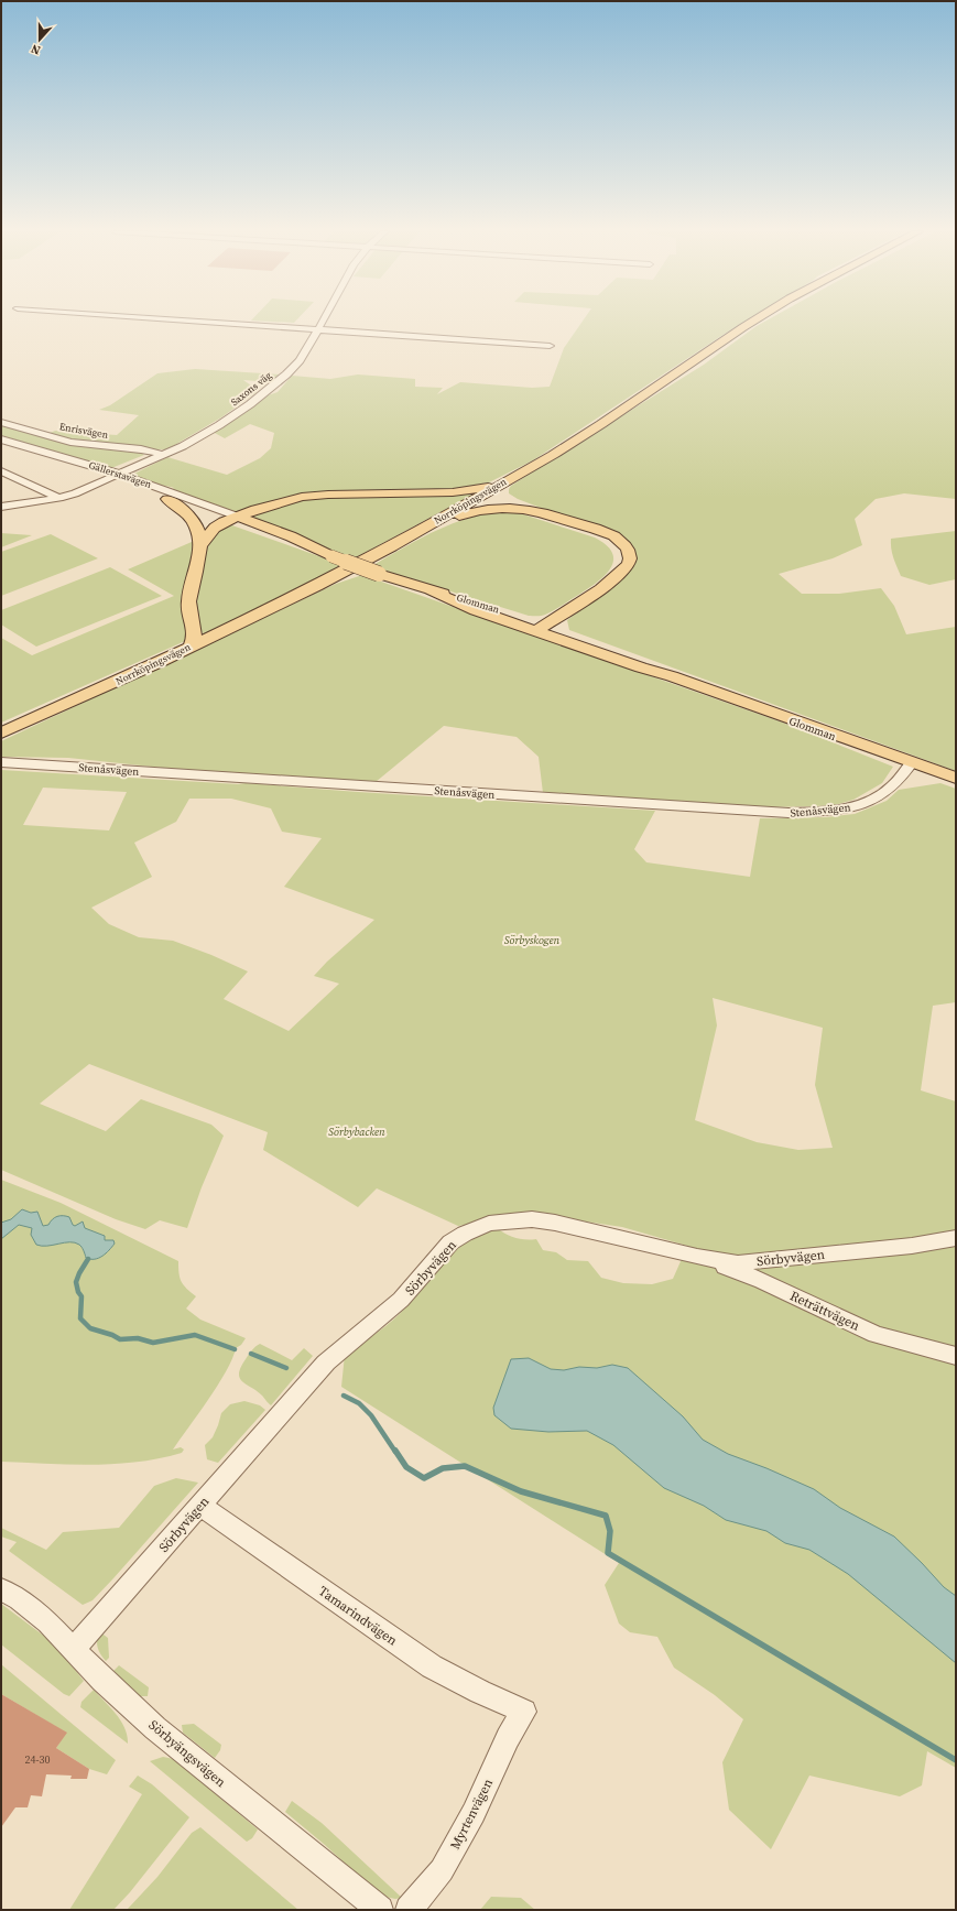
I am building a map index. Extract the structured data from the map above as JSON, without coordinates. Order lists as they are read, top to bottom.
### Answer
{
  "streets": {
    "main road": ["Norrköpingsvägen", "Glomman"],
    "street": [
      "Saxons väg",
      "Enrisvägen",
      "Gällerstavägen",
      "Stenåsvägen",
      "Sörbyvägen",
      "Reträttvägen",
      "Tamarindvägen",
      "Sörbyängsvägen",
      "Myrtenvägen"
    ]
  },
  "crossings": [
    ["Saxons väg", "Enrisvägen"],
    ["Saxons väg", "Gällerstavägen"],
    ["Gällerstavägen", "Glomman"],
    ["Glomman", "Stenåsvägen"],
    ["Sörbyvägen", "Reträttvägen"],
    ["Sörbyvägen", "Tamarindvägen"],
    ["Sörbyvägen", "Sörbyängsvägen"],
    ["Tamarindvägen", "Myrtenvägen"]
  ],
  "parks": ["Sörbyskogen", "Sörbybacken"],
  "house_numbers": ["24-30"],
  "north": "bottom"
}
